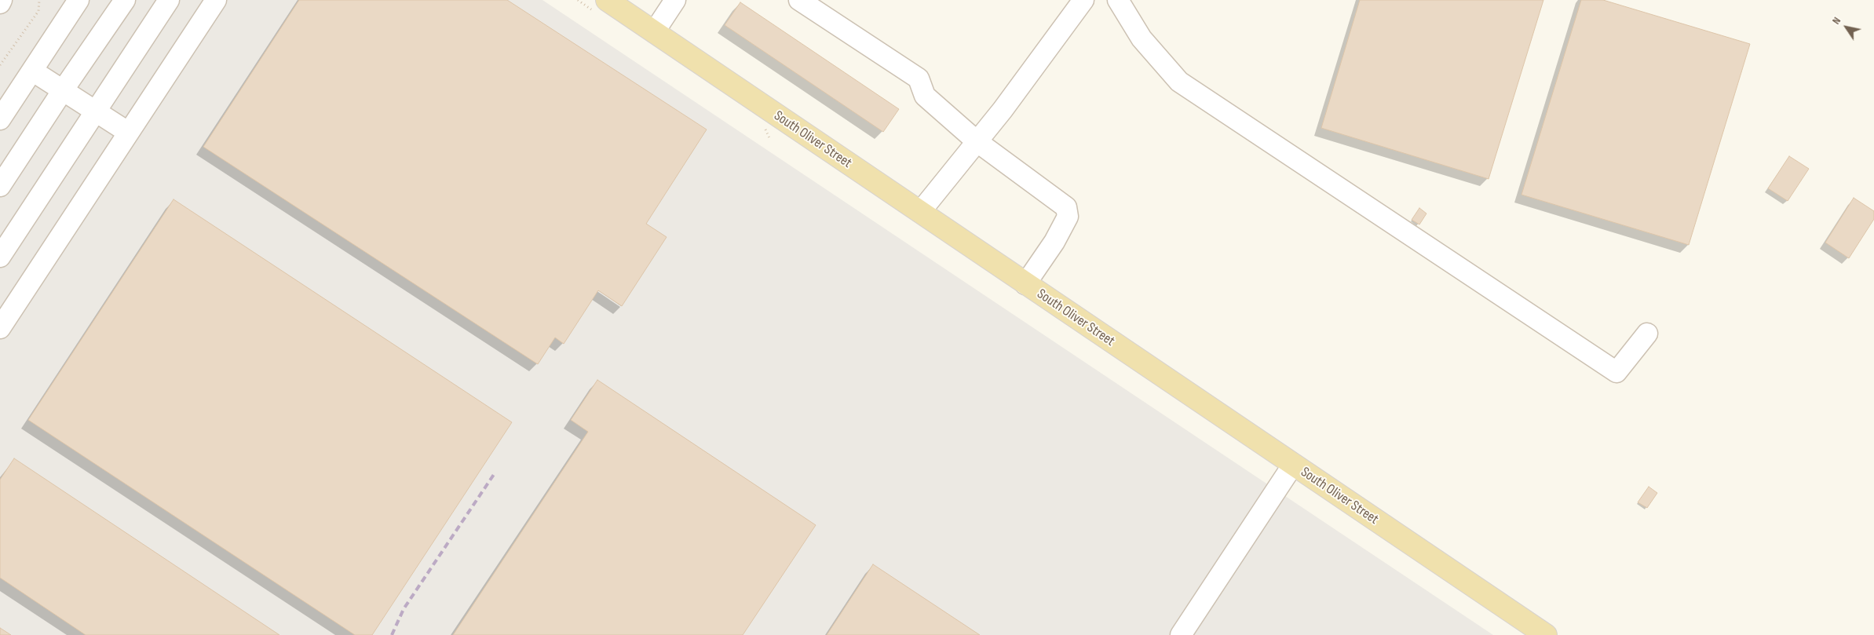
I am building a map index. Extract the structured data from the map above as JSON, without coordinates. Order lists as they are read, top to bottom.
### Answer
{
  "streets": {
    "main road": ["South Oliver Street"]
  },
  "north": "top left"
}
